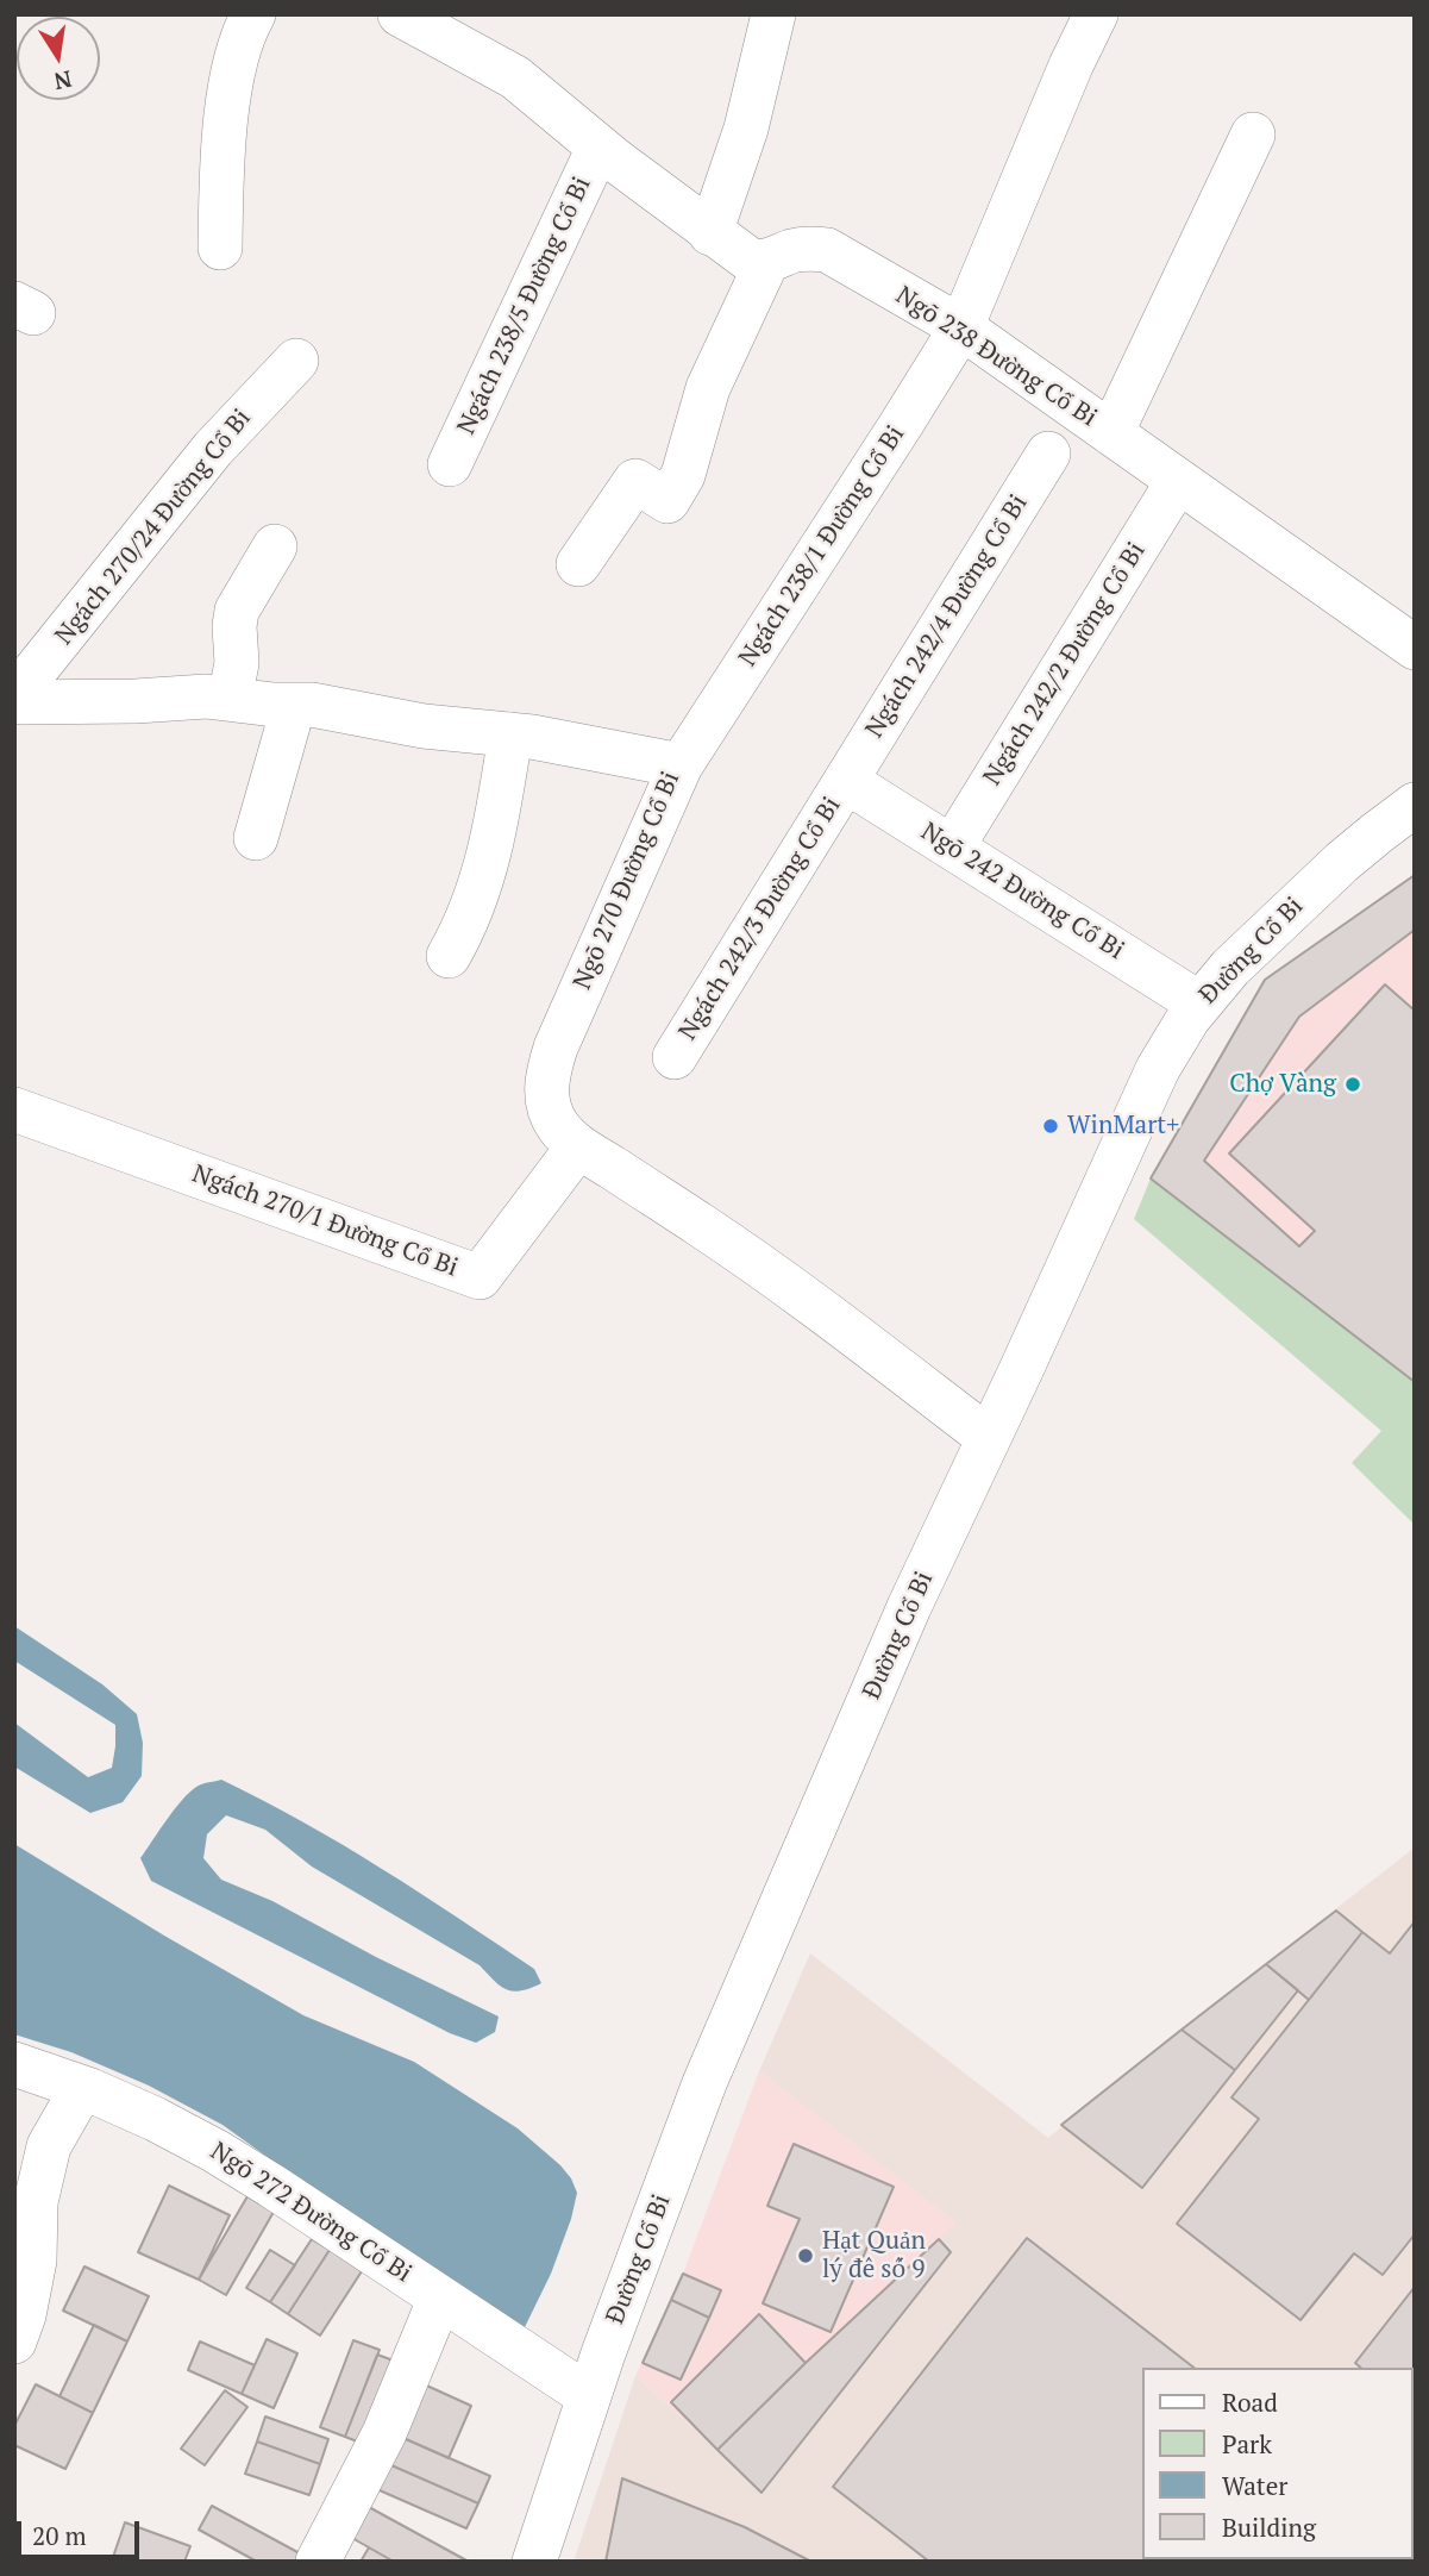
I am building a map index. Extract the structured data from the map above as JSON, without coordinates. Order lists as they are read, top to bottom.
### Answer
{
  "streets": {
    "street": [
      "Ngách 238/5 Đường Cổ Bi",
      "Ngõ 238 Đường Cổ Bi",
      "Ngách 270/24 Đường Cổ Bi",
      "Ngách 238/1 Đường Cổ Bi",
      "Ngách 242/4 Đường Cổ Bi",
      "Ngách 242/2 Đường Cổ Bi",
      "Ngõ 270 Đường Cổ Bi",
      "Ngõ 242 Đường Cổ Bi",
      "Ngách 242/3 Đường Cổ Bi",
      "Đường Cổ Bi",
      "Ngách 270/1 Đường Cổ Bi",
      "Ngõ 272 Đường Cổ Bi"
    ]
  },
  "crossings": [
    ["Ngõ 238 Đường Cổ Bi", "Ngách 238/1 Đường Cổ Bi"],
    ["Ngõ 238 Đường Cổ Bi", "Ngách 242/2 Đường Cổ Bi"],
    ["Ngách 270/24 Đường Cổ Bi", "Ngõ 270 Đường Cổ Bi"],
    ["Ngách 238/1 Đường Cổ Bi", "Ngõ 270 Đường Cổ Bi"],
    ["Ngách 242/4 Đường Cổ Bi", "Ngõ 242 Đường Cổ Bi"],
    ["Ngách 242/4 Đường Cổ Bi", "Ngách 242/3 Đường Cổ Bi"],
    ["Ngách 242/2 Đường Cổ Bi", "Ngõ 242 Đường Cổ Bi"],
    ["Ngõ 270 Đường Cổ Bi", "Đường Cổ Bi"],
    ["Ngõ 270 Đường Cổ Bi", "Ngách 270/1 Đường Cổ Bi"],
    ["Ngõ 242 Đường Cổ Bi", "Ngách 242/3 Đường Cổ Bi"],
    ["Ngõ 242 Đường Cổ Bi", "Đường Cổ Bi"],
    ["Đường Cổ Bi", "Ngõ 272 Đường Cổ Bi"]
  ],
  "places": ["Chợ Vàng", "WinMart+", "Hạt Quản lý đê số 9"],
  "legend": [
    "Road",
    "Park",
    "Water",
    "Building"
  ],
  "scale_bar": "20 m",
  "north": "bottom"
}
